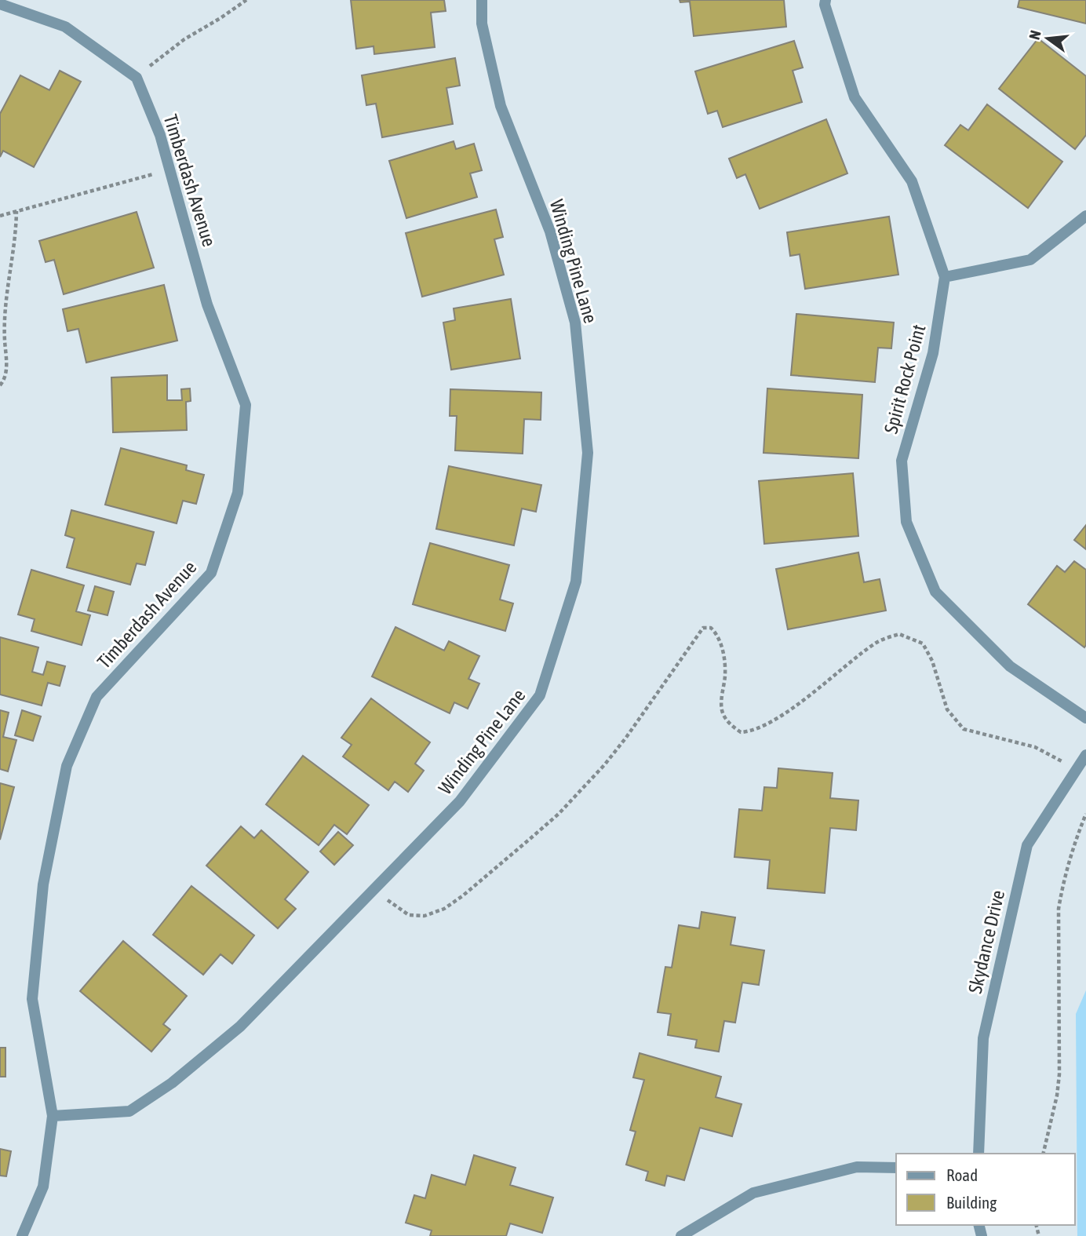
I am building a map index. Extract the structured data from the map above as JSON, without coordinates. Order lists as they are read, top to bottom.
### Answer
{
  "streets": {
    "street": [
      "Timberdash Avenue",
      "Winding Pine Lane",
      "Spirit Rock Point",
      "Skydance Drive"
    ]
  },
  "crossings": [
    ["Timberdash Avenue", "Winding Pine Lane"]
  ],
  "legend": ["Road", "Building"],
  "north": "left"
}
